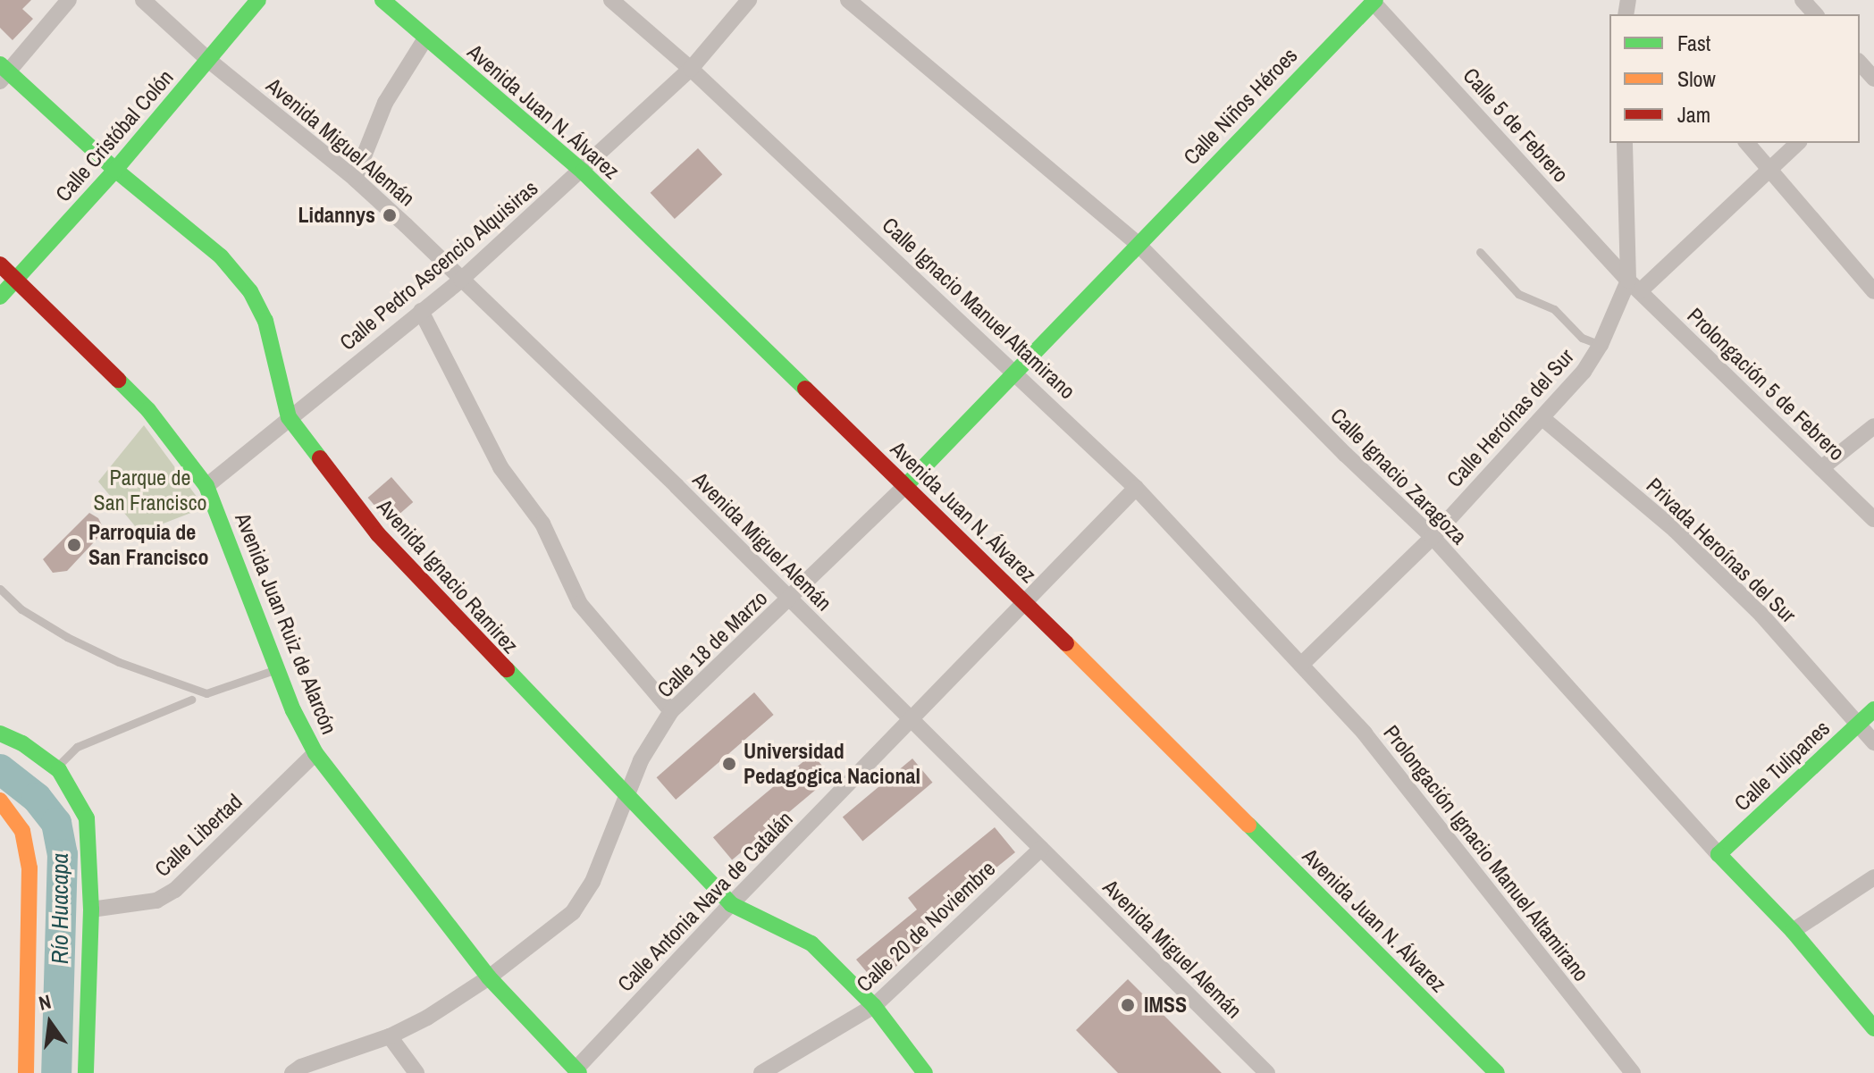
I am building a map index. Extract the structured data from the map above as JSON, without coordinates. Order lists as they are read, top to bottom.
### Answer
{
  "streets": {
    "main road": [
      "Calle Niños Héroes",
      "Avenida Juan N. Álvarez",
      "Calle Cristóbal Colón",
      "Calle Ignacio Zaragoza",
      "Avenida Ignacio Ramirez",
      "Avenida Juan Ruiz de Alarcón",
      "Calle 18 de Marzo",
      "Calle Tulipanes"
    ],
    "street": [
      "Calle 5 de Febrero",
      "Avenida Miguel Alemán",
      "Calle Pedro Ascencio Alquisiras",
      "Calle Ignacio Manuel Altamirano",
      "Prolongación 5 de Febrero",
      "Calle Heroínas del Sur",
      "Privada Heroínas del Sur",
      "Calle Libertad",
      "Prolongación Ignacio Manuel Altamirano",
      "Calle Antonia Nava de Catalán",
      "Calle 20 de Noviembre"
    ]
  },
  "crossings": [
    ["Calle Niños Héroes", "Calle 5 de Febrero"],
    ["Calle Niños Héroes", "Calle Ignacio Zaragoza"],
    ["Calle Niños Héroes", "Calle 18 de Marzo"],
    ["Avenida Juan N. Álvarez", "Calle Pedro Ascencio Alquisiras"],
    ["Avenida Juan N. Álvarez", "Calle 18 de Marzo"],
    ["Avenida Juan N. Álvarez", "Calle Antonia Nava de Catalán"],
    ["Calle 5 de Febrero", "Prolongación 5 de Febrero"],
    ["Calle 5 de Febrero", "Calle Heroínas del Sur"],
    ["Calle Cristóbal Colón", "Avenida Miguel Alemán"],
    ["Calle Cristóbal Colón", "Avenida Ignacio Ramirez"],
    ["Calle Cristóbal Colón", "Avenida Juan Ruiz de Alarcón"],
    ["Avenida Miguel Alemán", "Calle Pedro Ascencio Alquisiras"],
    ["Avenida Miguel Alemán", "Calle 18 de Marzo"],
    ["Avenida Miguel Alemán", "Calle Antonia Nava de Catalán"],
    ["Avenida Miguel Alemán", "Calle 20 de Noviembre"],
    ["Calle Pedro Ascencio Alquisiras", "Calle Ignacio Manuel Altamirano"],
    ["Calle Pedro Ascencio Alquisiras", "Avenida Ignacio Ramirez"],
    ["Calle Pedro Ascencio Alquisiras", "Avenida Juan Ruiz de Alarcón"],
    ["Calle Ignacio Manuel Altamirano", "Calle Heroínas del Sur"],
    ["Calle Ignacio Manuel Altamirano", "Calle 18 de Marzo"],
    ["Calle Ignacio Manuel Altamirano", "Prolongación Ignacio Manuel Altamirano"],
    ["Calle Ignacio Manuel Altamirano", "Calle Antonia Nava de Catalán"],
    ["Prolongación 5 de Febrero", "Calle Heroínas del Sur"],
    ["Calle Heroínas del Sur", "Calle Ignacio Zaragoza"],
    ["Calle Heroínas del Sur", "Privada Heroínas del Sur"],
    ["Calle Heroínas del Sur", "Prolongación Ignacio Manuel Altamirano"],
    ["Calle Ignacio Zaragoza", "Calle 18 de Marzo"],
    ["Calle Ignacio Zaragoza", "Calle Tulipanes"],
    ["Privada Heroínas del Sur", "Calle Tulipanes"],
    ["Avenida Ignacio Ramirez", "Calle 18 de Marzo"],
    ["Avenida Ignacio Ramirez", "Calle Antonia Nava de Catalán"],
    ["Avenida Ignacio Ramirez", "Calle 20 de Noviembre"],
    ["Avenida Juan Ruiz de Alarcón", "Calle 18 de Marzo"],
    ["Avenida Juan Ruiz de Alarcón", "Calle Libertad"],
    ["Avenida Juan Ruiz de Alarcón", "Calle Antonia Nava de Catalán"]
  ],
  "water": ["Río Huacapa"],
  "parks": ["Parque de San Francisco"],
  "places": [
    "Lidannys",
    "Parroquia de San Francisco",
    "Universidad Pedagogica Nacional",
    "IMSS"
  ],
  "legend": ["Fast", "Slow", "Jam"],
  "north": "top"
}
